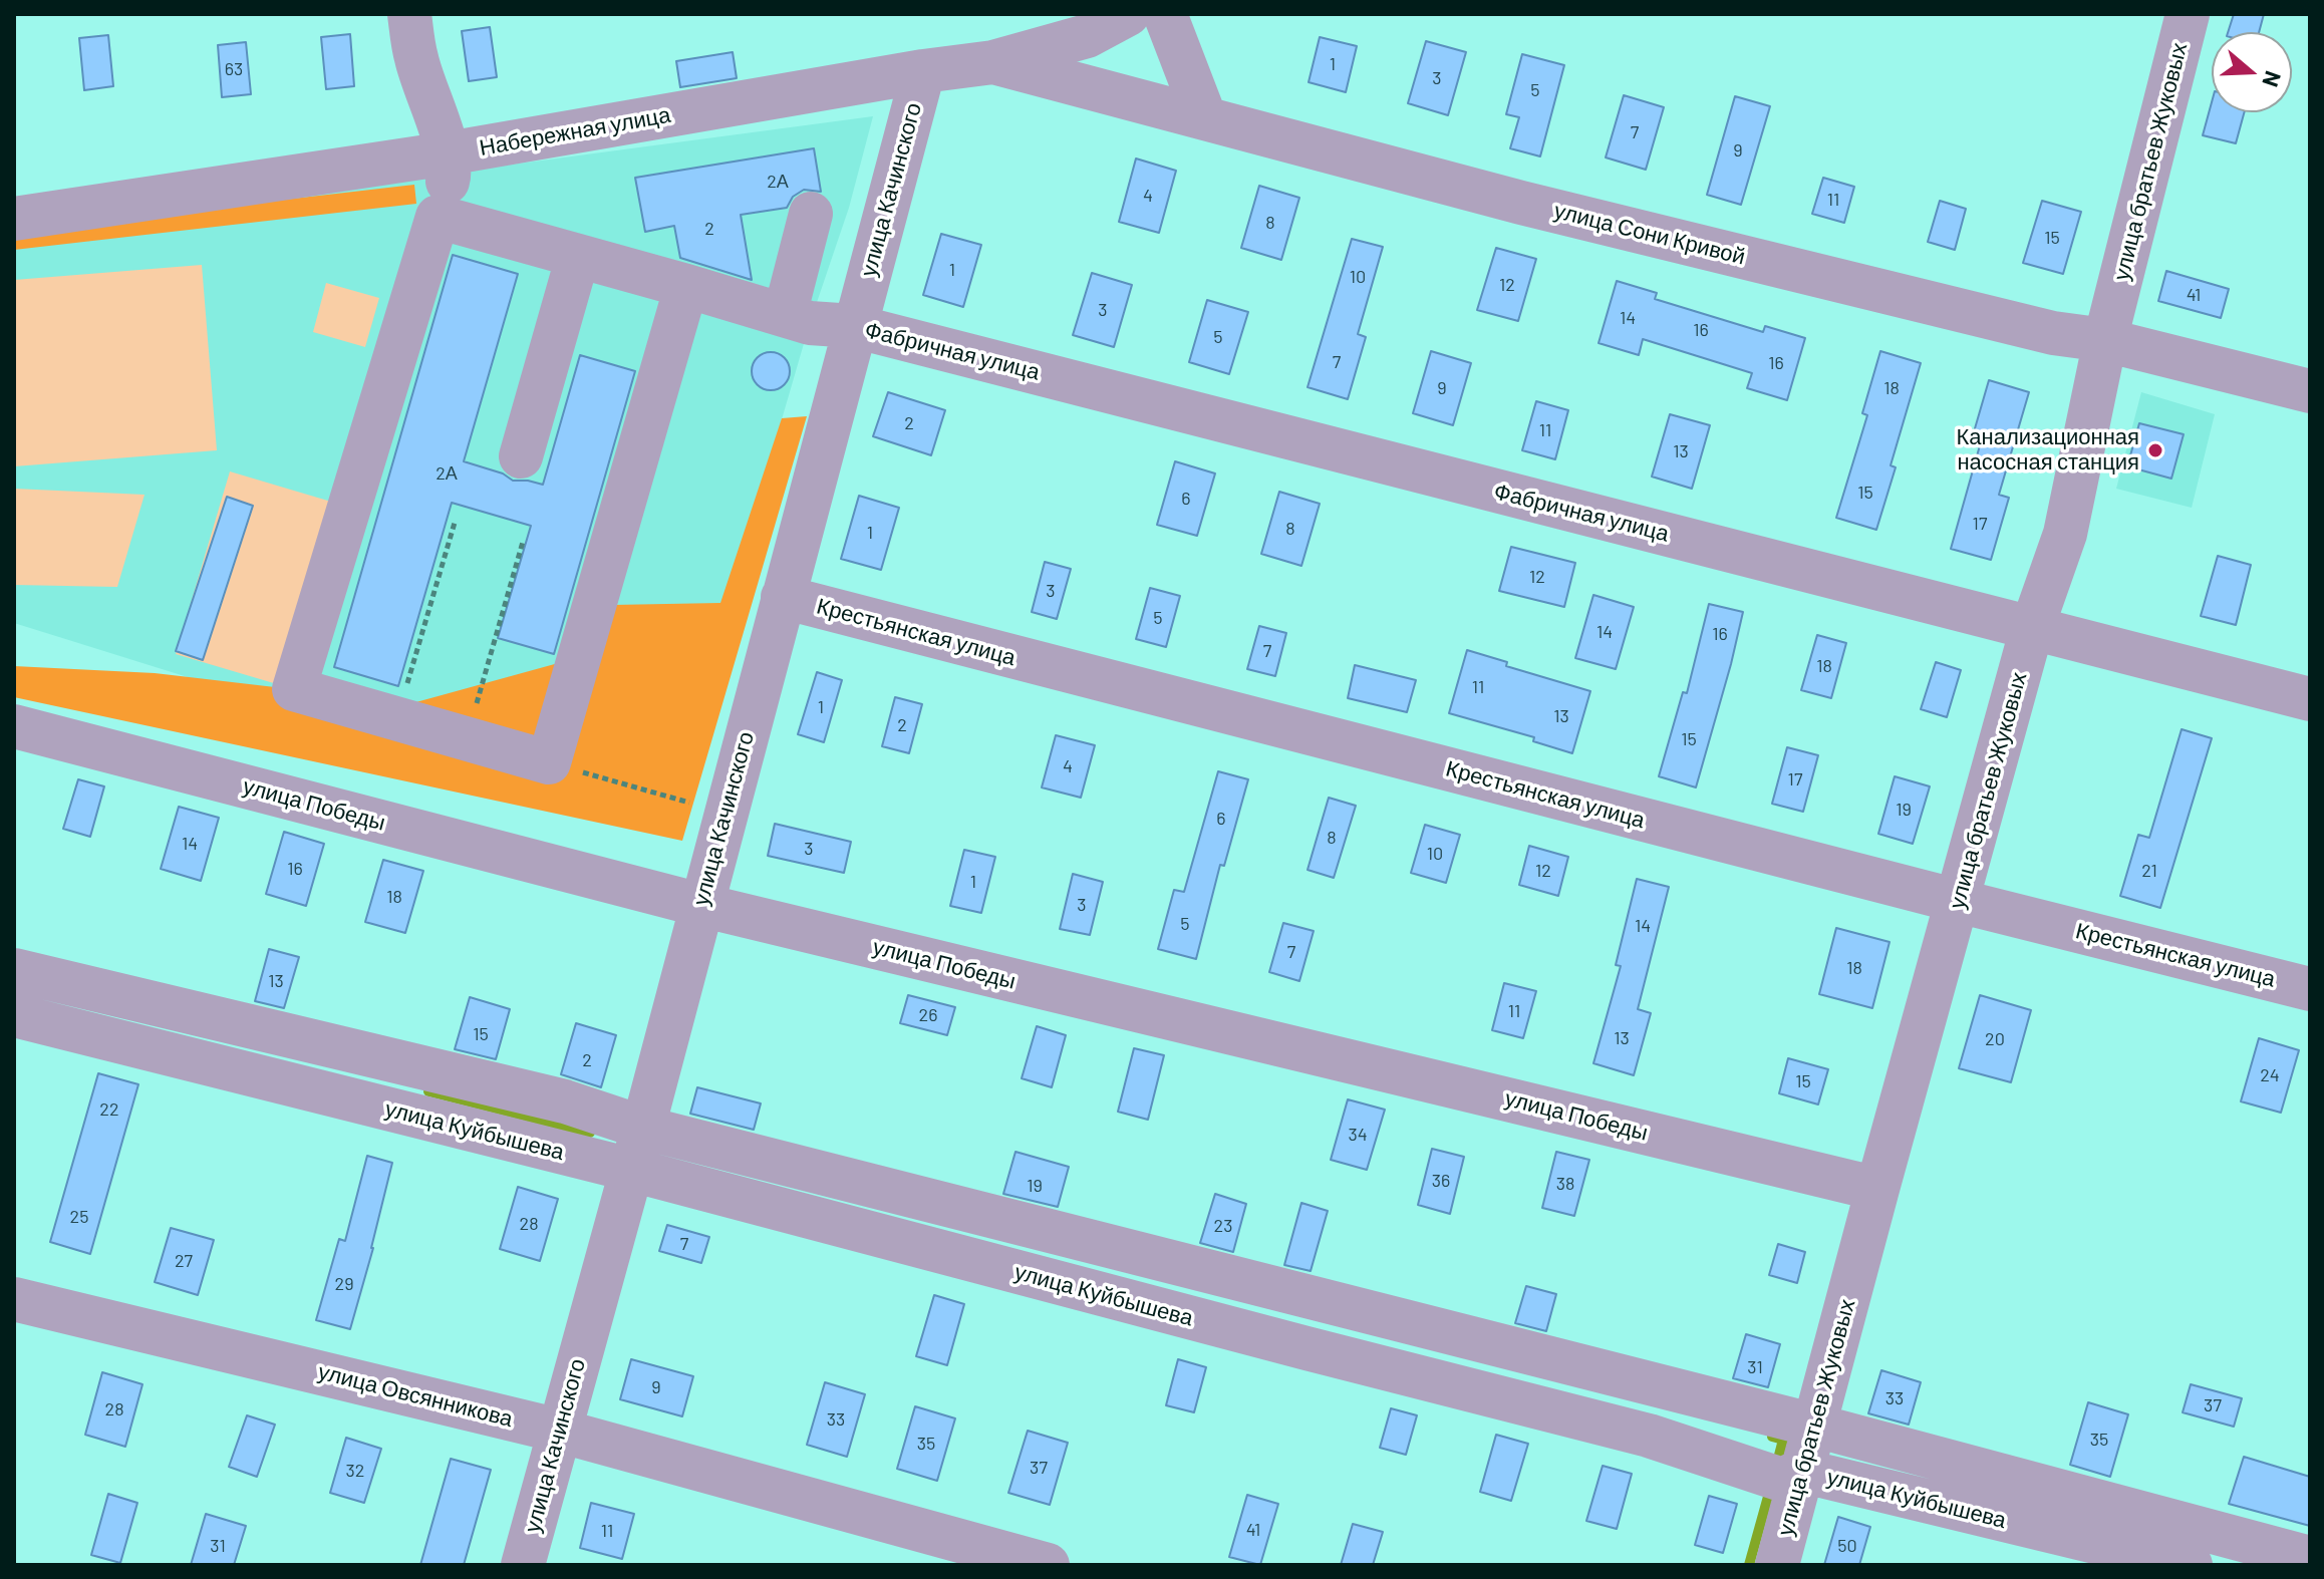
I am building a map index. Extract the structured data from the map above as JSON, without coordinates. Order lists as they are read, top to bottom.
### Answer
{
  "streets": {
    "street": [
      "Набережная улица",
      "улица братьев Жуковых",
      "улица Качинского",
      "улица Сони Кривой",
      "Фабричная улица",
      "Крестьянская улица",
      "улица Победы",
      "улица Куйбышева",
      "улица Овсянникова"
    ]
  },
  "crossings": [
    ["Набережная улица", "улица Качинского"],
    ["Набережная улица", "улица Сони Кривой"],
    ["улица братьев Жуковых", "улица Сони Кривой"],
    ["улица братьев Жуковых", "Фабричная улица"],
    ["улица братьев Жуковых", "Крестьянская улица"],
    ["улица братьев Жуковых", "улица Победы"],
    ["улица братьев Жуковых", "улица Куйбышева"],
    ["улица Качинского", "Фабричная улица"],
    ["улица Качинского", "Крестьянская улица"],
    ["улица Качинского", "улица Победы"],
    ["улица Качинского", "улица Куйбышева"],
    ["улица Качинского", "улица Овсянникова"]
  ],
  "places": ["Канализационная насосная станция"],
  "house_numbers": [
    "1",
    "63",
    "3",
    "5",
    "7",
    "9",
    "2А",
    "4",
    "11",
    "8",
    "2",
    "15",
    "1",
    "10",
    "12",
    "41",
    "3",
    "14",
    "16",
    "5",
    "7",
    "16",
    "9",
    "18",
    "2",
    "11",
    "13",
    "2А",
    "15",
    "6",
    "17",
    "8",
    "1",
    "12",
    "3",
    "5",
    "14",
    "16",
    "7",
    "18",
    "11",
    "1",
    "13",
    "2",
    "15",
    "4",
    "17",
    "19",
    "6",
    "8",
    "14",
    "3",
    "10",
    "16",
    "12",
    "21",
    "1",
    "18",
    "3",
    "5",
    "14",
    "7",
    "18",
    "13",
    "11",
    "26",
    "15",
    "13",
    "20",
    "2",
    "24",
    "15",
    "22",
    "34",
    "36",
    "38",
    "19",
    "25",
    "28",
    "23",
    "7",
    "27",
    "29",
    "31",
    "9",
    "33",
    "37",
    "28",
    "33",
    "35",
    "35",
    "37",
    "32",
    "41",
    "11",
    "31",
    "50"
  ],
  "north": "right"
}
